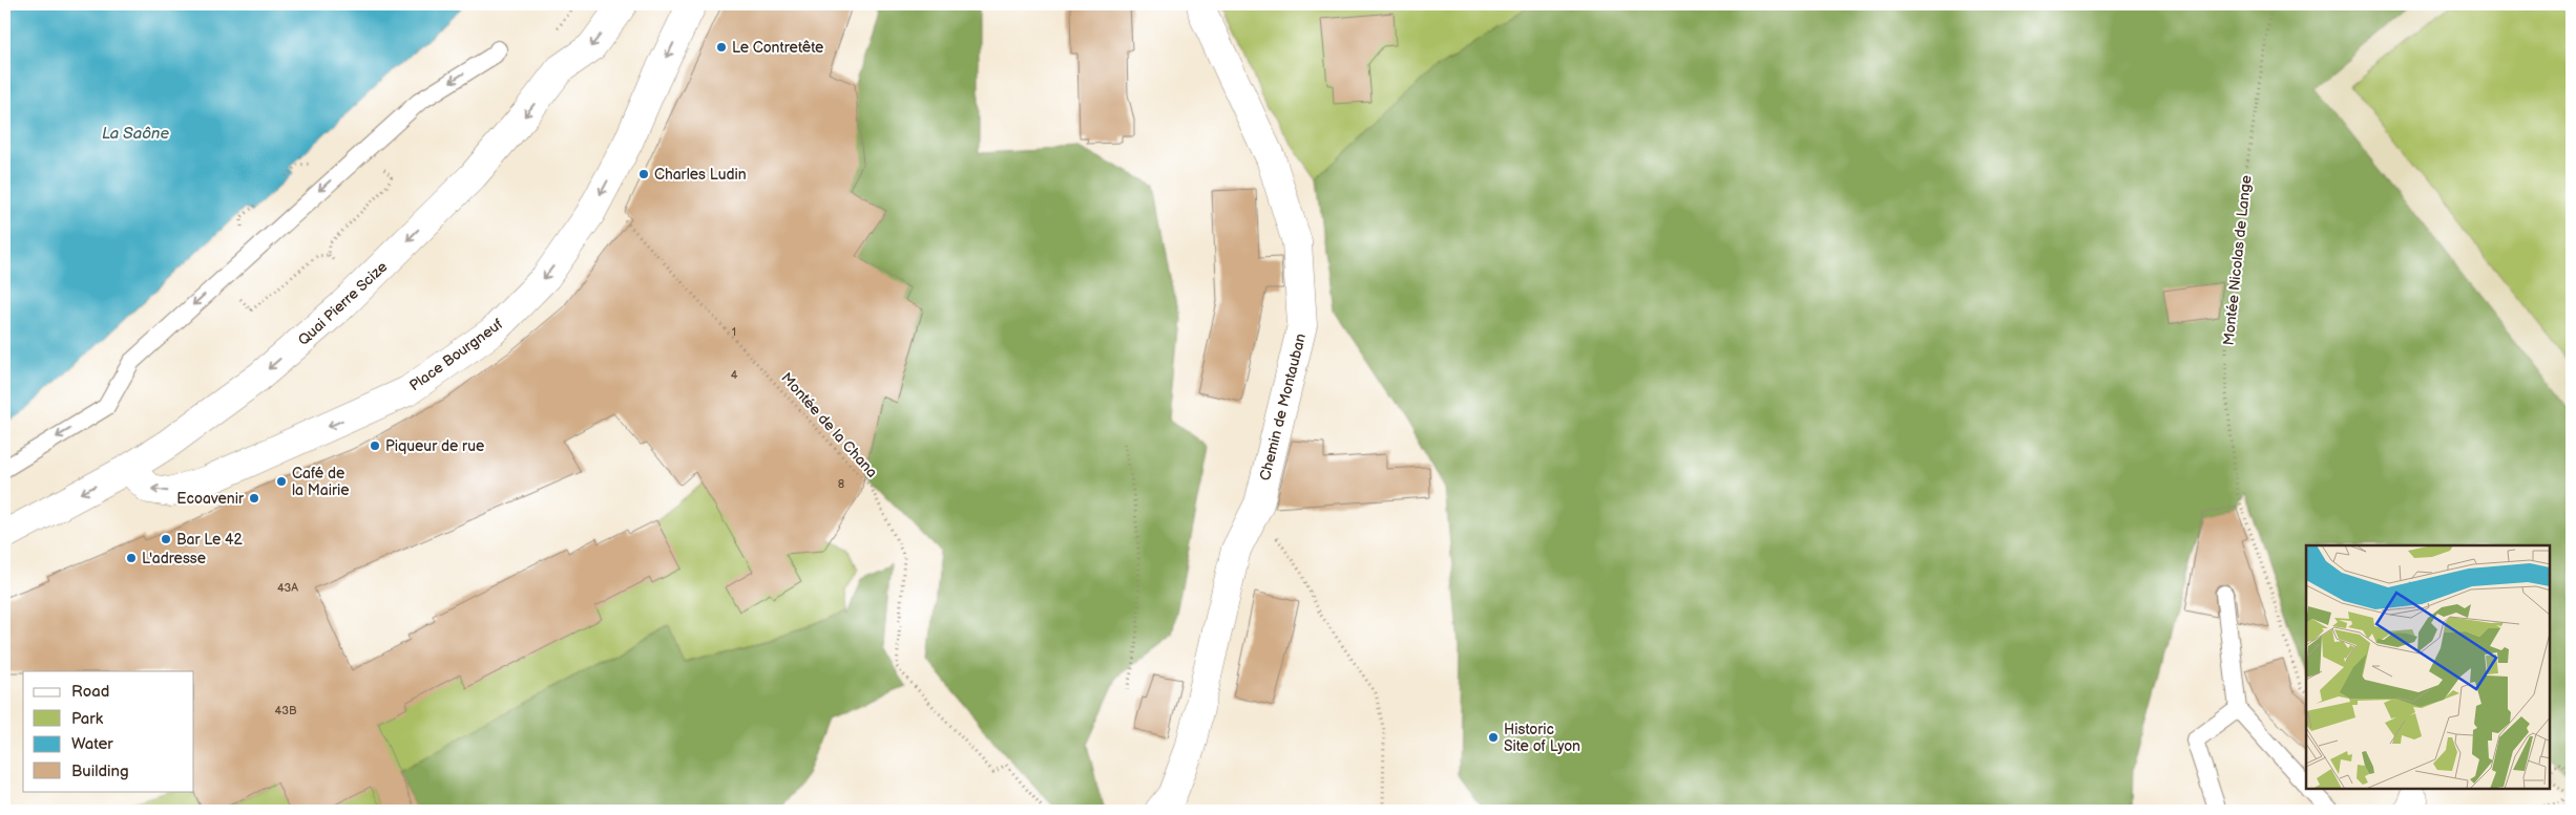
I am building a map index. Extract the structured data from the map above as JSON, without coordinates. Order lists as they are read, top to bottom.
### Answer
{
  "streets": {
    "street": ["Quai Pierre Scize", "Place Bourgneuf", "Chemin de Montauban"],
    "path": ["Montée Nicolas de Lange", "Montée de la Chana"]
  },
  "crossings": [
    ["Quai Pierre Scize", "Place Bourgneuf"]
  ],
  "one_way": ["Quai Pierre Scize", "Place Bourgneuf"],
  "water": ["La Saône"],
  "places": [
    "Le Contretête",
    "Charles Ludin",
    "Piqueur de rue",
    "Café de la Mairie",
    "Ecoavenir",
    "Bar Le 42",
    "L'adresse",
    "Historic Site of Lyon"
  ],
  "house_numbers": [
    "1",
    "4",
    "8",
    "43A",
    "43B"
  ],
  "legend": [
    "Road",
    "Park",
    "Water",
    "Building"
  ]
}
